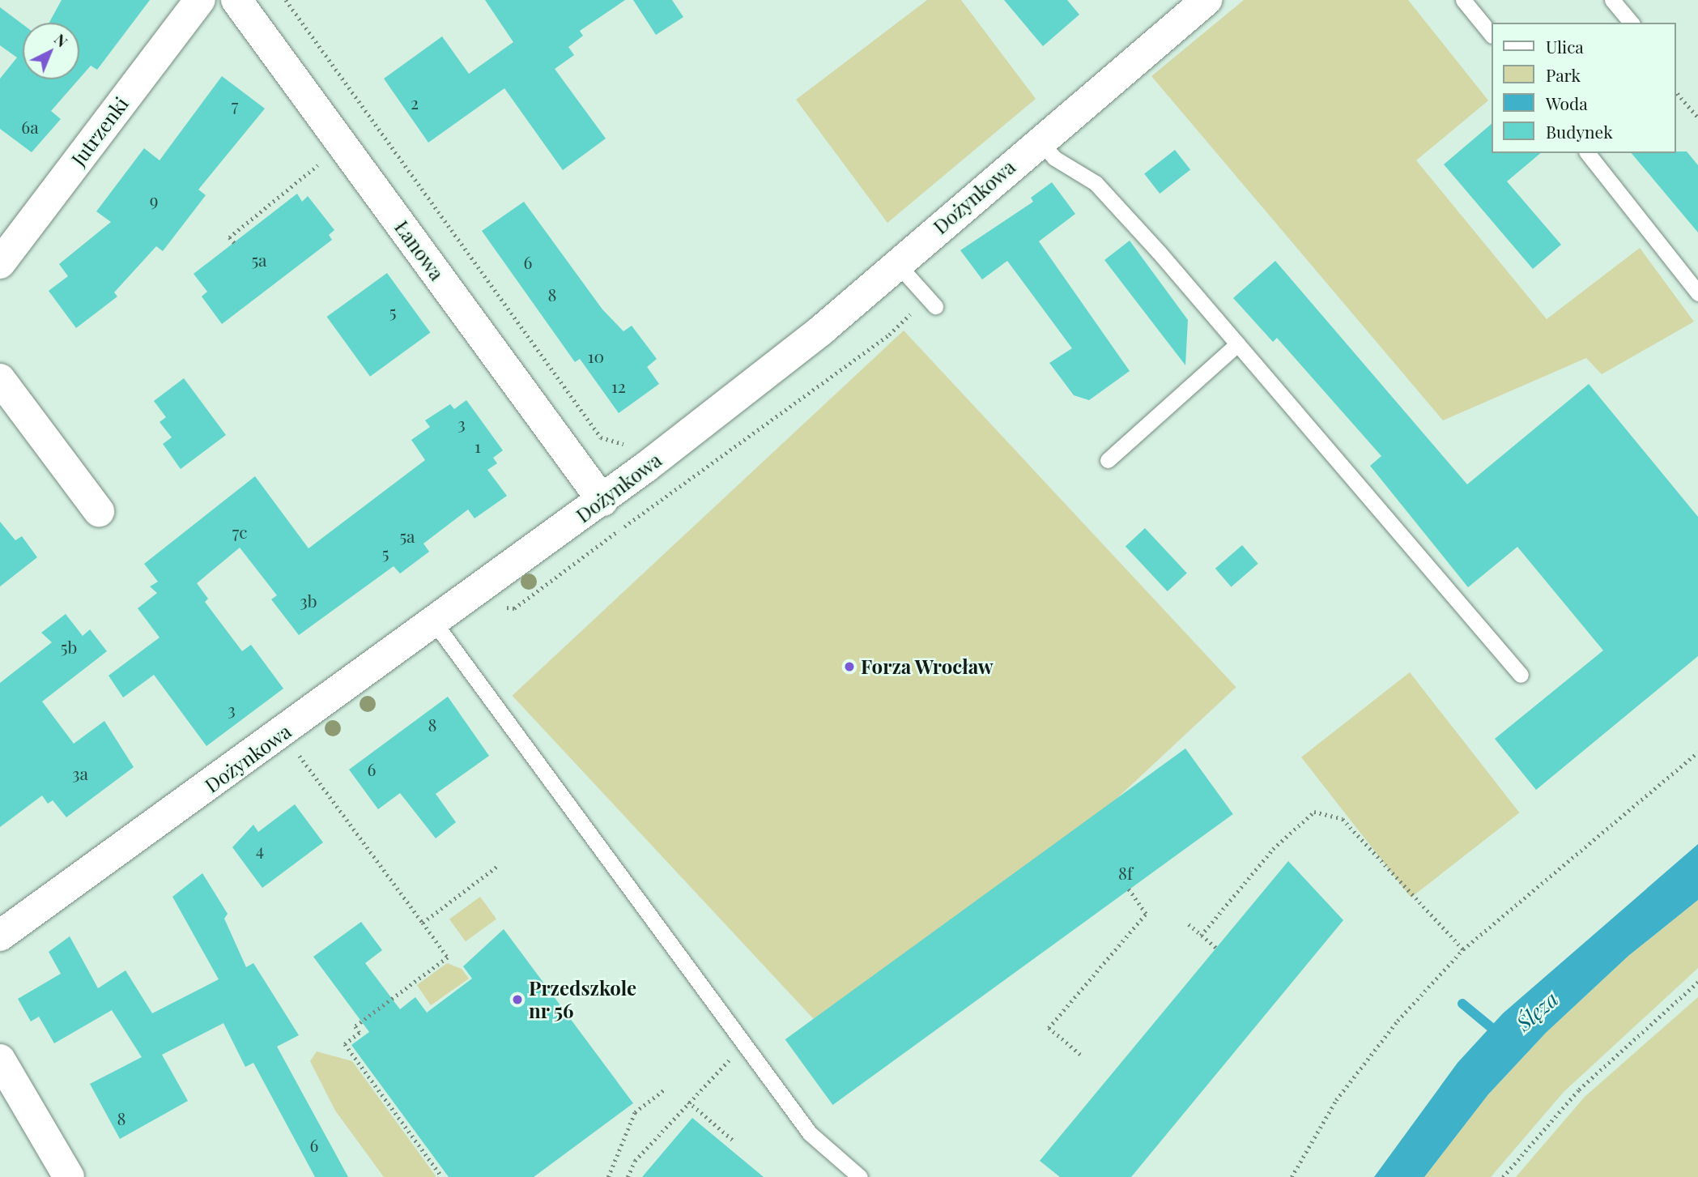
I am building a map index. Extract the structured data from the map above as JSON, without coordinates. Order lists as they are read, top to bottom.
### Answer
{
  "streets": {
    "street": ["Jutrzenki", "Dożynkowa", "Łanowa"]
  },
  "crossings": [
    ["Dożynkowa", "Łanowa"]
  ],
  "water": ["Ślęza"],
  "places": ["Forza Wrocław", "Przedszkole nr 56"],
  "house_numbers": [
    "2",
    "7",
    "6a",
    "9",
    "5a",
    "6",
    "8",
    "5",
    "10",
    "12",
    "3",
    "1",
    "7c",
    "5a",
    "5",
    "3b",
    "5b",
    "3",
    "8",
    "6",
    "3a",
    "4",
    "8f",
    "8",
    "6"
  ],
  "legend": [
    "Ulica",
    "Park",
    "Woda",
    "Budynek"
  ],
  "north": "top right"
}
